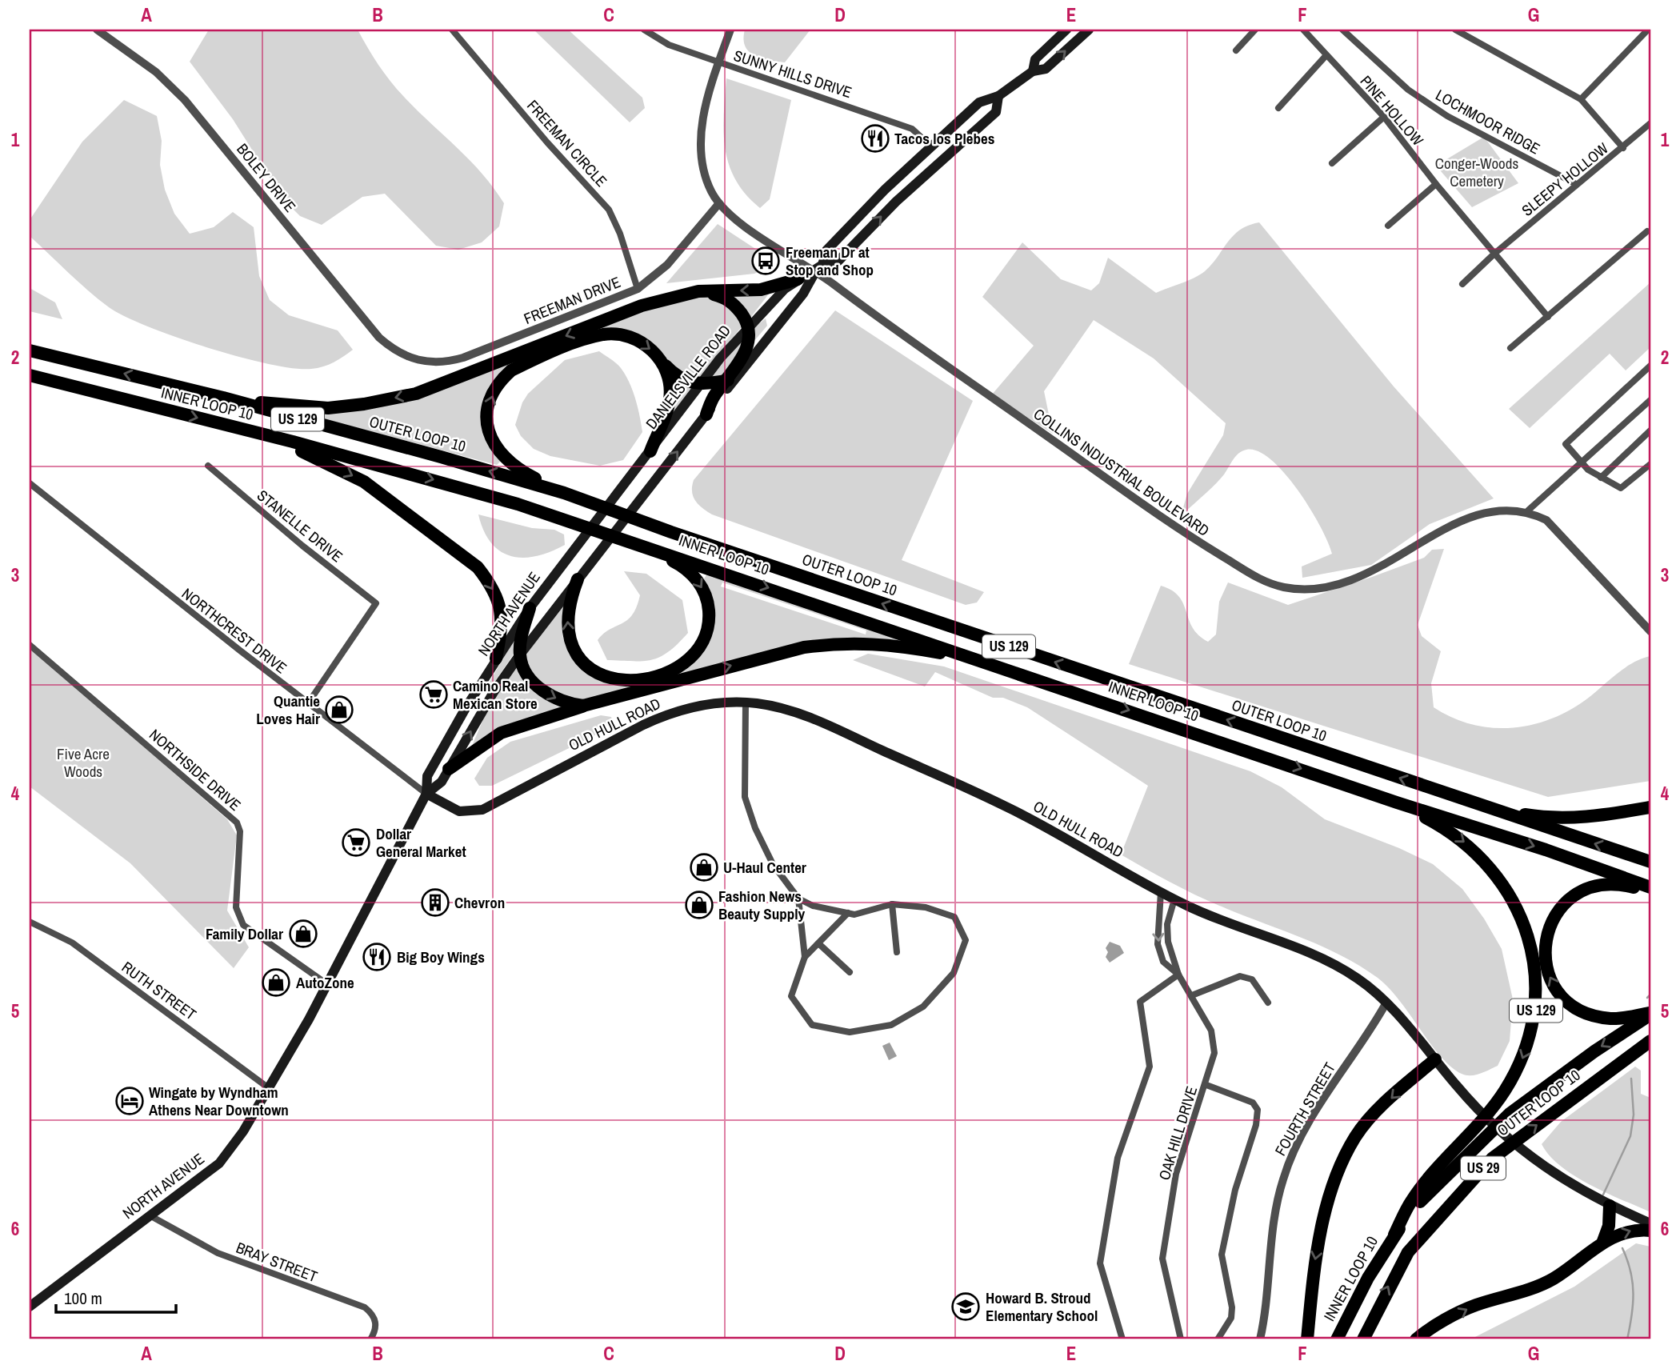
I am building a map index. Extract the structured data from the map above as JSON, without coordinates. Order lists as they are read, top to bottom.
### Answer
{
  "streets": {
    "highway": [
      "INNER LOOP 10",
      "US 129",
      "OUTER LOOP 10",
      "US 29"
    ],
    "main road": ["DANIELSVILLE ROAD", "NORTH AVENUE", "OLD HULL ROAD"],
    "street": [
      "SUNNY HILLS DRIVE",
      "PINE HOLLOW",
      "LOCHMOOR RIDGE",
      "FREEMAN CIRCLE",
      "BOLEY DRIVE",
      "SLEEPY HOLLOW",
      "FREEMAN DRIVE",
      "COLLINS INDUSTRIAL BOULEVARD",
      "STANELLE DRIVE",
      "NORTHCREST DRIVE",
      "NORTHSIDE DRIVE",
      "RUTH STREET",
      "FOURTH STREET",
      "OAK HILL DRIVE",
      "BRAY STREET"
    ]
  },
  "crossings": [
    ["SUNNY HILLS DRIVE", "DANIELSVILLE ROAD"],
    ["PINE HOLLOW", "SLEEPY HOLLOW"],
    ["LOCHMOOR RIDGE", "SLEEPY HOLLOW"],
    ["FREEMAN CIRCLE", "FREEMAN DRIVE"],
    ["BOLEY DRIVE", "FREEMAN DRIVE"],
    ["DANIELSVILLE ROAD", "COLLINS INDUSTRIAL BOULEVARD"],
    ["DANIELSVILLE ROAD", "NORTH AVENUE"],
    ["INNER LOOP 10", "US 129"],
    ["INNER LOOP 10", "US 29"],
    ["US 129", "US 29"],
    ["STANELLE DRIVE", "NORTHCREST DRIVE"],
    ["NORTH AVENUE", "NORTHCREST DRIVE"],
    ["NORTH AVENUE", "OLD HULL ROAD"],
    ["NORTH AVENUE", "NORTHSIDE DRIVE"],
    ["NORTH AVENUE", "RUTH STREET"],
    ["NORTH AVENUE", "BRAY STREET"],
    ["NORTHCREST DRIVE", "OLD HULL ROAD"],
    ["OLD HULL ROAD", "FOURTH STREET"],
    ["OLD HULL ROAD", "OAK HILL DRIVE"]
  ],
  "one_way": ["INNER LOOP 10"],
  "parks": ["Conger-Woods Cemetery", "Five Acre Woods"],
  "places": {
    "restaurant": ["Tacos los Plebes", "Big Boy Wings"],
    "bus stop": ["Freeman Dr at Stop and Shop"],
    "supermarket": ["Camino Real Mexican Store", "Dollar General Market"],
    "shop": [
      "Quantie Loves Hair",
      "U-Haul Center",
      "Fashion News Beauty Supply",
      "Family Dollar",
      "AutoZone"
    ],
    "building": ["Chevron"],
    "hotel": ["Wingate by Wyndham Athens Near Downtown"],
    "school or university": ["Howard B. Stroud Elementary School"]
  },
  "scale_bar": "100 m",
  "grid": {
    "columns": [
      "A",
      "B",
      "C",
      "D",
      "E",
      "F",
      "G"
    ],
    "rows": [
      "1",
      "2",
      "3",
      "4",
      "5",
      "6"
    ]
  }
}
